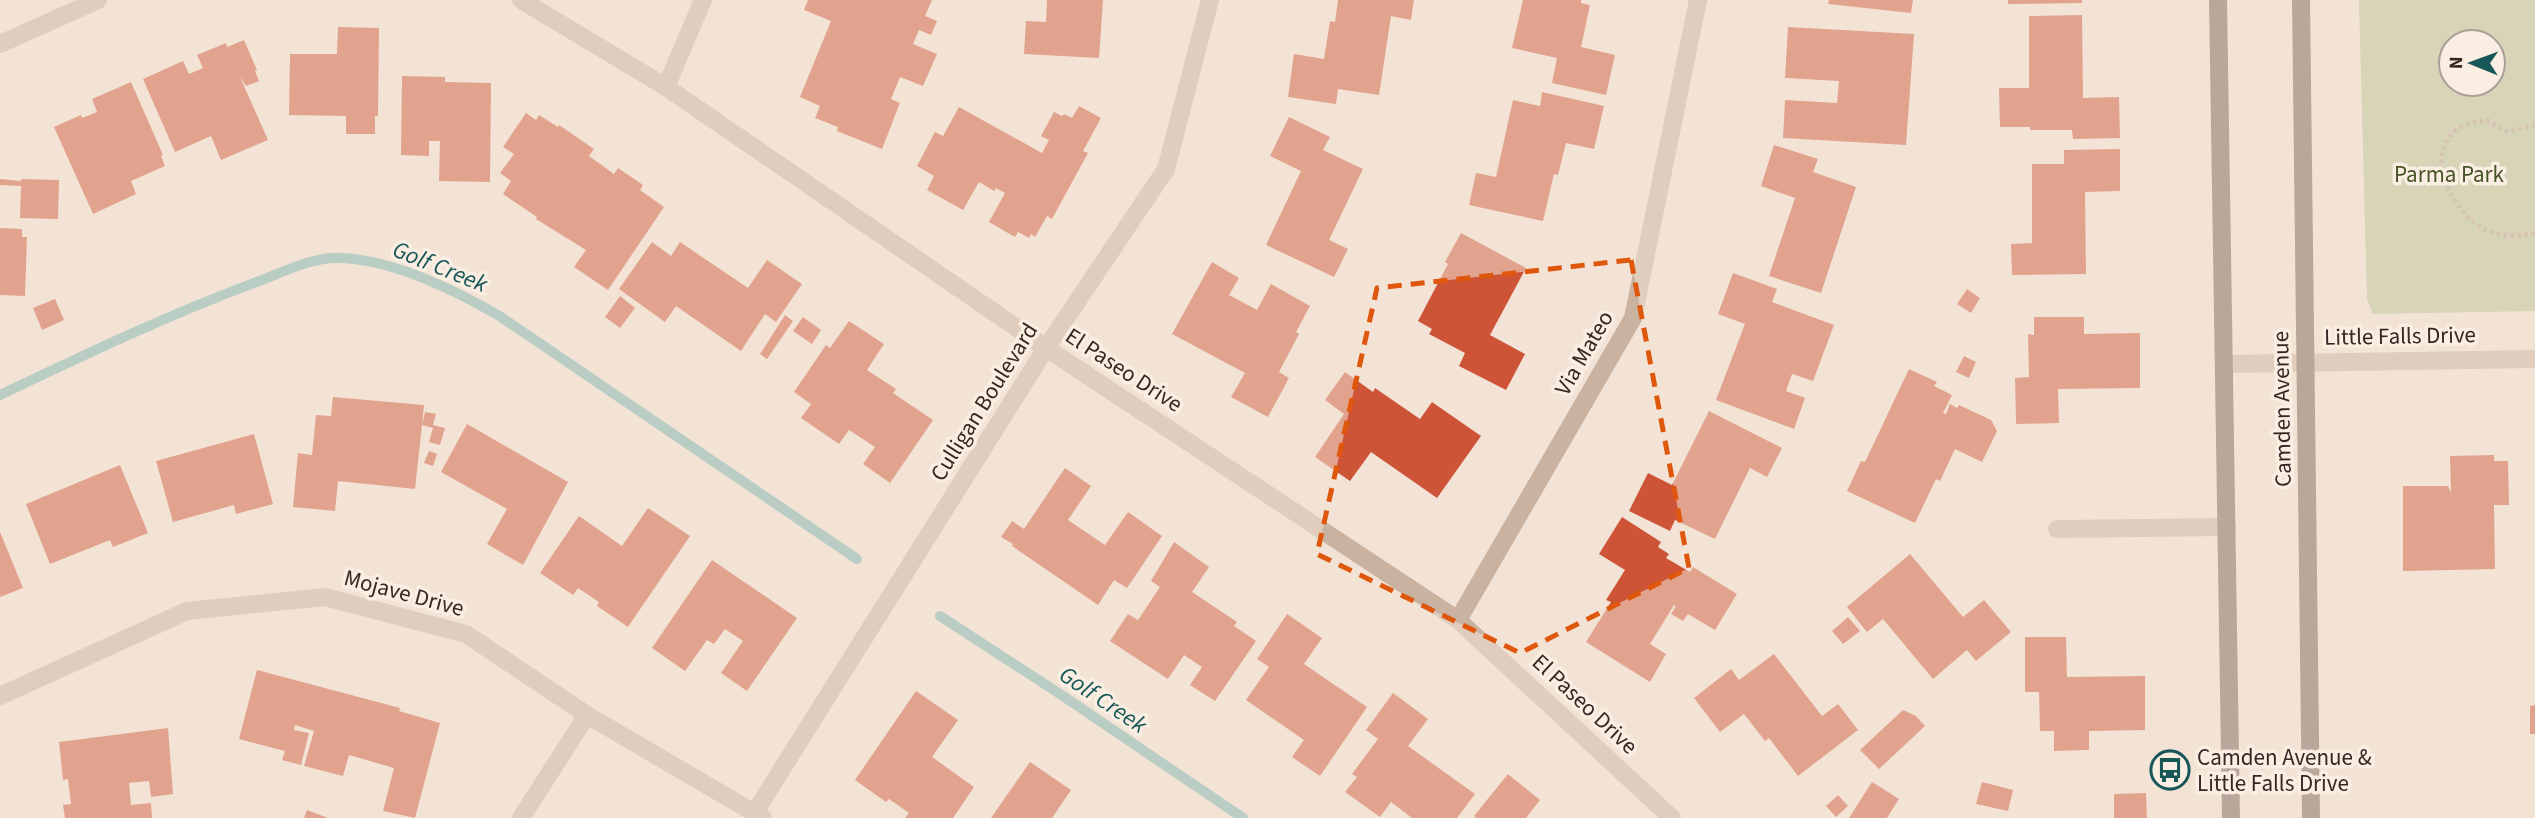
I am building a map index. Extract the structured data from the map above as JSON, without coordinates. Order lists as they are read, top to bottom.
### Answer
{
  "streets": {
    "main road": ["Camden Avenue"],
    "street": [
      "Little Falls Drive",
      "Via Mateo",
      "El Paseo Drive",
      "Culligan Boulevard",
      "Mojave Drive"
    ]
  },
  "crossings": [
    ["Little Falls Drive", "Camden Avenue"],
    ["Via Mateo", "El Paseo Drive"],
    ["El Paseo Drive", "Culligan Boulevard"],
    ["Culligan Boulevard", "Mojave Drive"]
  ],
  "water": ["Golf Creek"],
  "parks": ["Parma Park"],
  "places": {
    "bus stop": ["Camden Avenue & Little Falls Drive"]
  },
  "north": "left"
}
